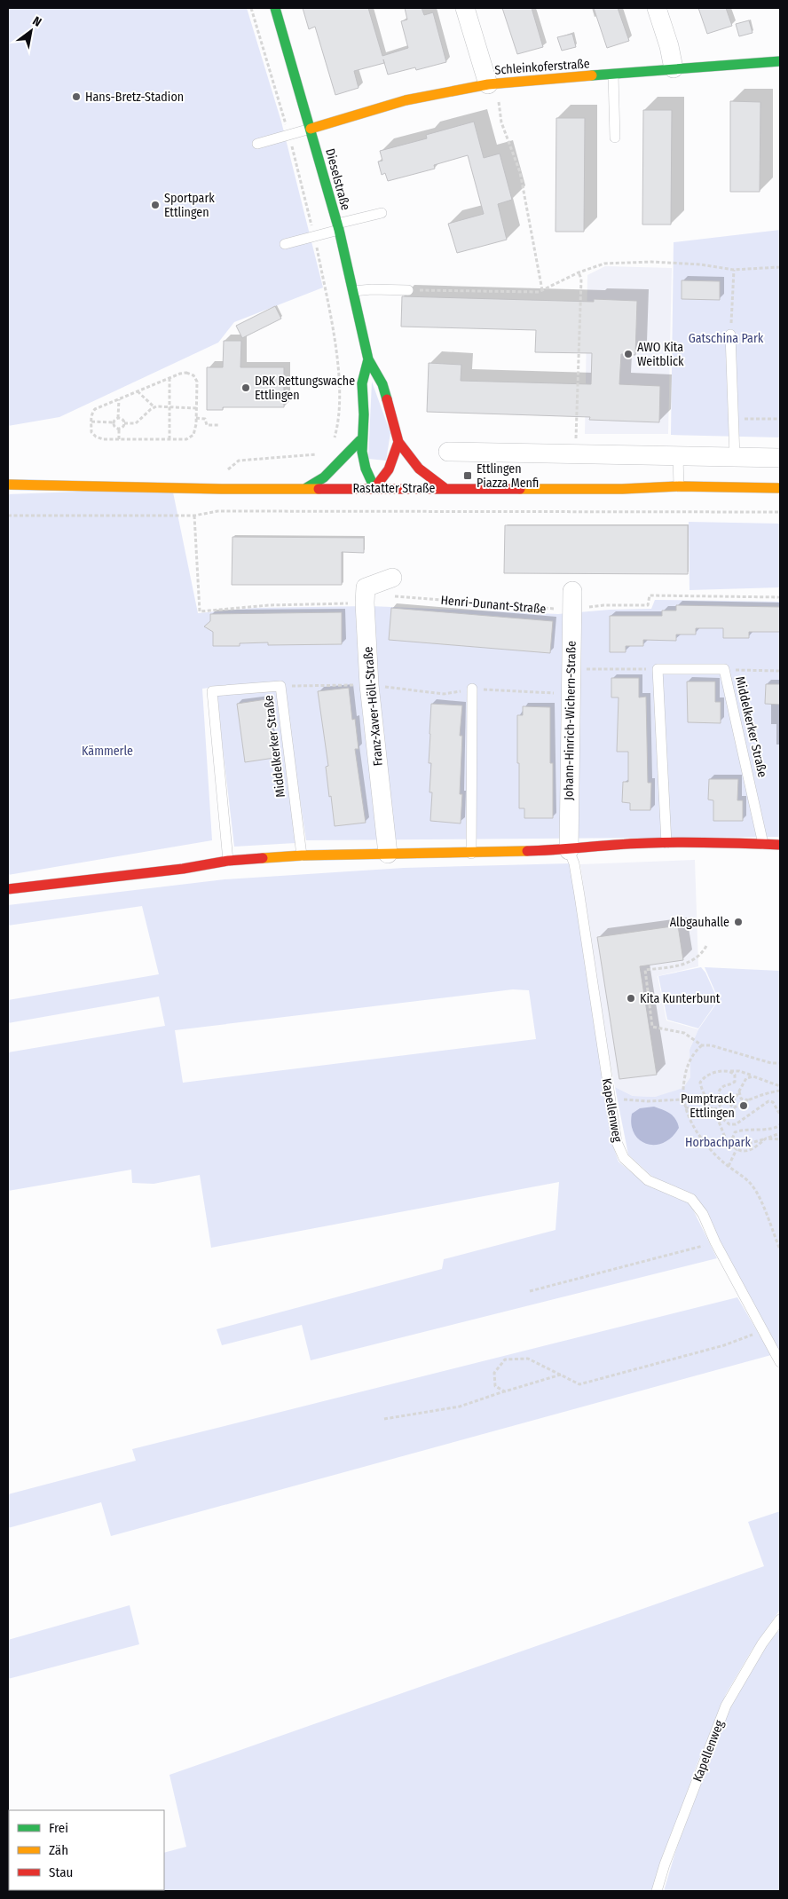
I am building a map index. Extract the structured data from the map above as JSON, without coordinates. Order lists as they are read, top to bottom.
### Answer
{
  "streets": {
    "street": [
      "Schleinkoferstraße",
      "Dieselstraße",
      "Rastatter Straße",
      "Franz-Xaver-Höll-Straße",
      "Johann-Hinrich-Wichern-Straße"
    ],
    "lane": ["Middelkerker Straße", "Kapellenweg"],
    "path": ["Henri-Dunant-Straße"]
  },
  "crossings": [
    ["Schleinkoferstraße", "Dieselstraße"],
    ["Dieselstraße", "Rastatter Straße"],
    ["Henri-Dunant-Straße", "Johann-Hinrich-Wichern-Straße"],
    ["Johann-Hinrich-Wichern-Straße", "Kapellenweg"]
  ],
  "parks": ["Gatschina Park", "Kämmerle", "Horbachpark"],
  "places": {
    "other": [
      "Hans-Bretz-Stadion",
      "Sportpark Ettlingen",
      "AWO Kita Weitblick",
      "DRK Rettungswache Ettlingen",
      "Albgauhalle",
      "Kita Kunterbunt",
      "Pumptrack Ettlingen"
    ],
    "transit": ["Ettlingen Piazza Menfi"]
  },
  "legend": ["Frei", "Zäh", "Stau"],
  "north": "top right"
}
